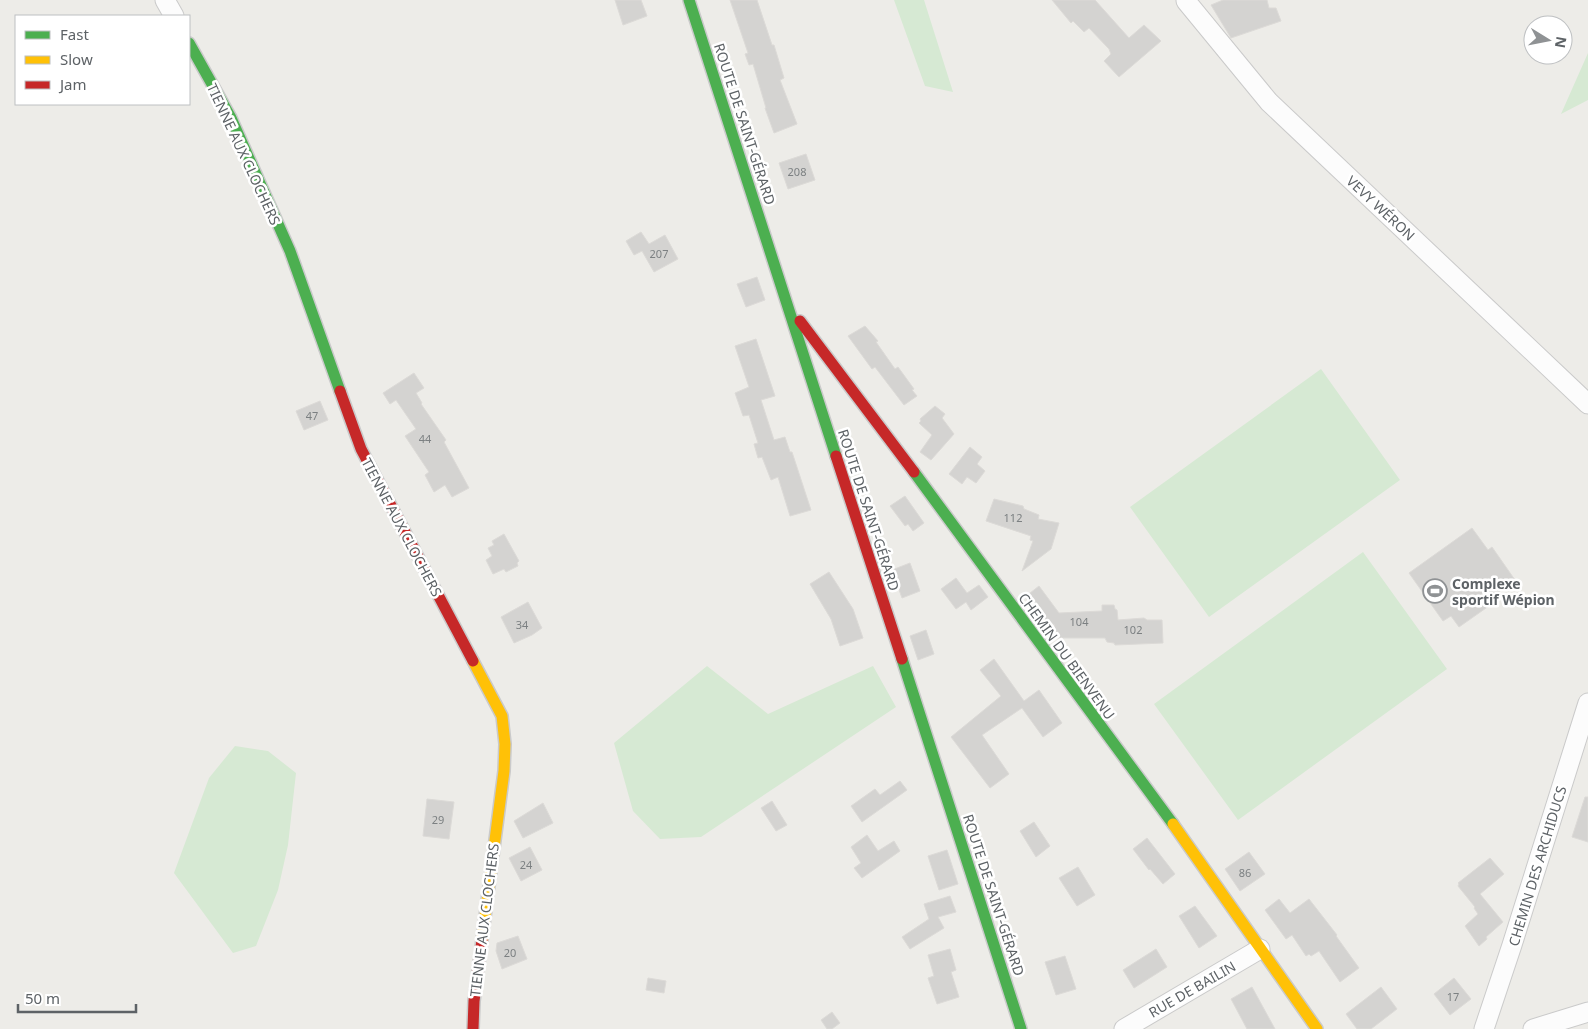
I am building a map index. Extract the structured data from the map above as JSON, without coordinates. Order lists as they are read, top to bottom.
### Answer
{
  "streets": {
    "street": [
      "ROUTE DE SAINT-GÉRARD",
      "TIENNE AUX CLOCHERS",
      "VEVY WÉRON",
      "CHEMIN DU BIENVENU",
      "CHEMIN DES ARCHIDUCS",
      "RUE DE BAILIN"
    ]
  },
  "crossings": [
    ["ROUTE DE SAINT-GÉRARD", "CHEMIN DU BIENVENU"],
    ["CHEMIN DU BIENVENU", "RUE DE BAILIN"]
  ],
  "places": {
    "sports": ["Complexe sportif Wépion"]
  },
  "house_numbers": [
    "208",
    "207",
    "47",
    "44",
    "112",
    "104",
    "34",
    "102",
    "29",
    "24",
    "86",
    "20",
    "17"
  ],
  "legend": ["Fast", "Slow", "Jam"],
  "scale_bar": "50 m",
  "north": "right"
}
